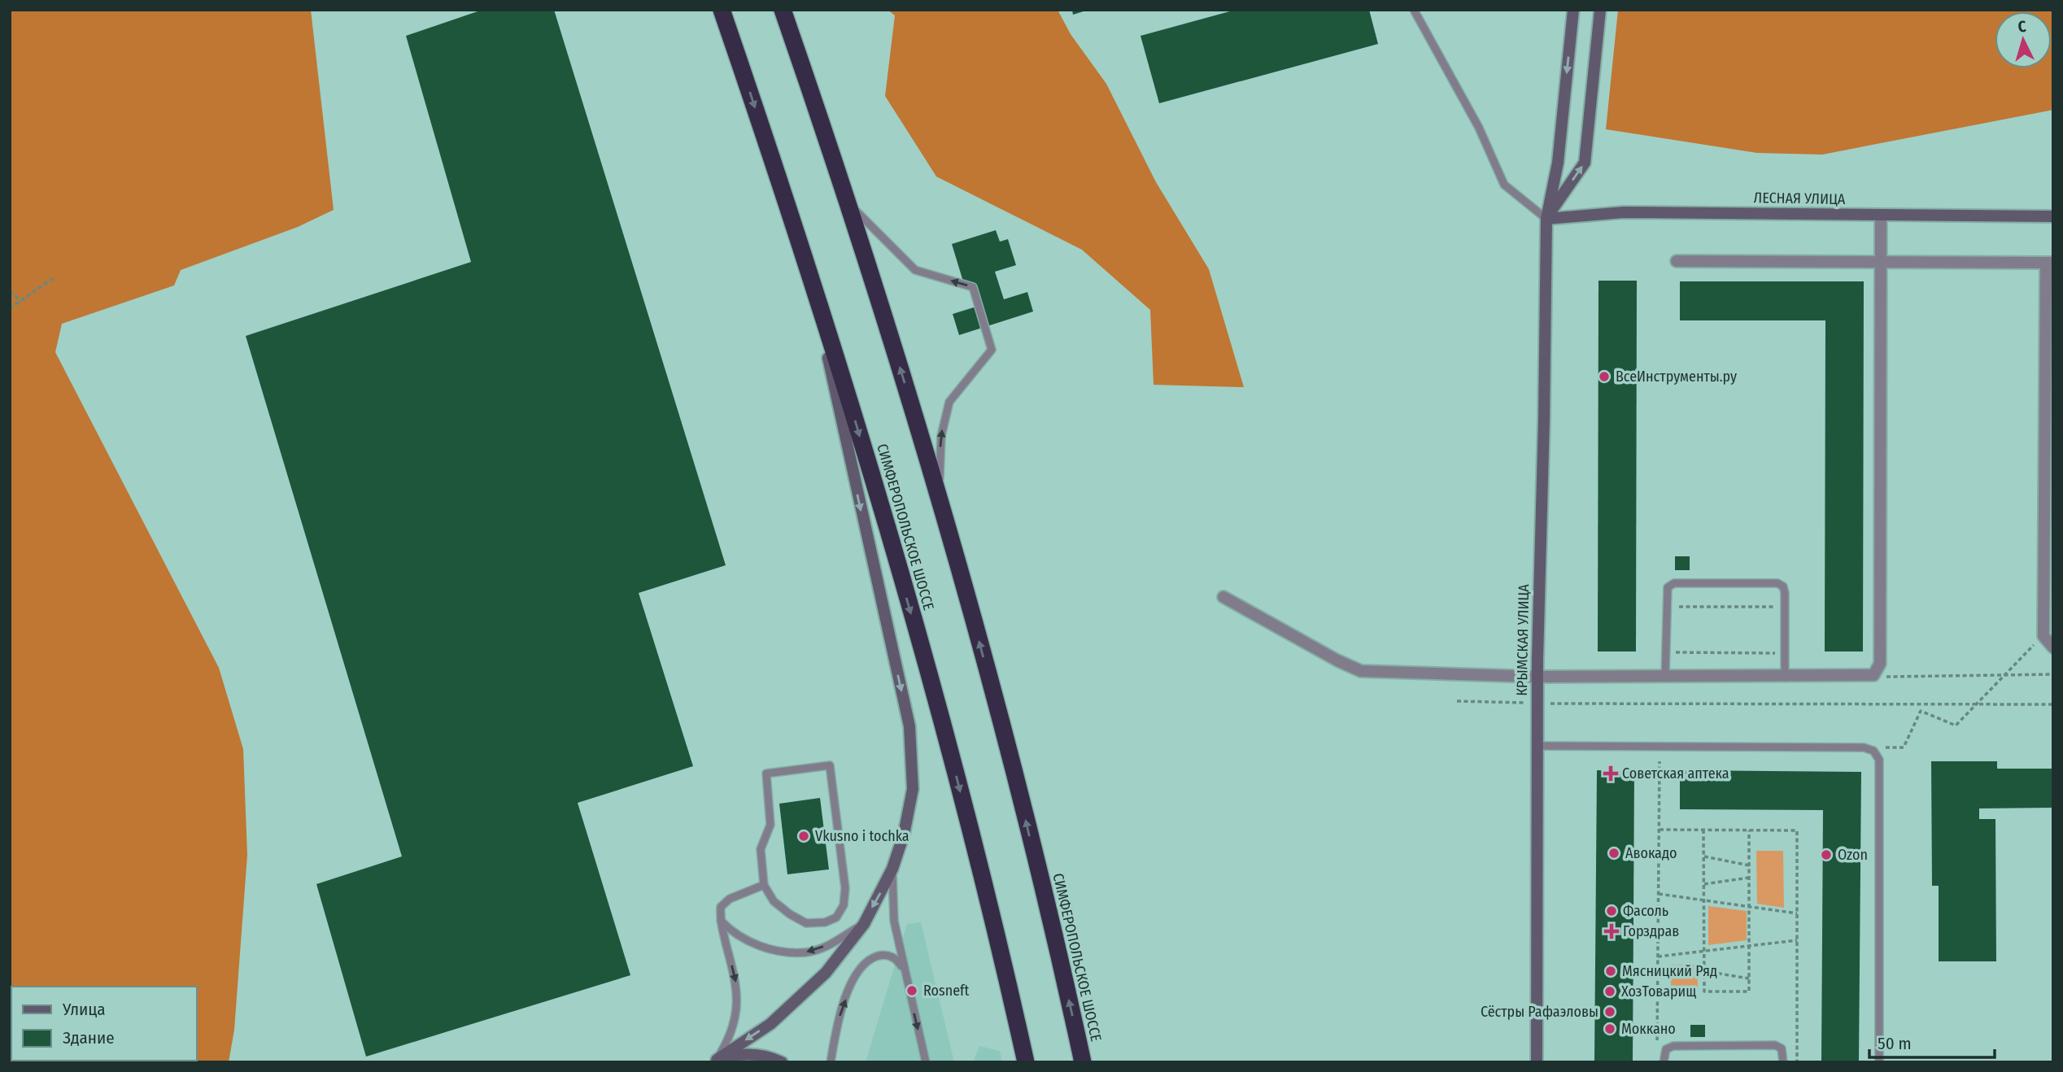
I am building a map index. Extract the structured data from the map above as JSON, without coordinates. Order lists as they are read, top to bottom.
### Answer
{
  "streets": {
    "highway": ["СИМФЕРОПОЛЬСКОЕ ШОССЕ"],
    "street": ["ЛЕСНАЯ УЛИЦА", "КРЫМСКАЯ УЛИЦА"]
  },
  "crossings": [
    ["ЛЕСНАЯ УЛИЦА", "КРЫМСКАЯ УЛИЦА"]
  ],
  "places": {
    "other": [
      "ВсеИнструменты.ру",
      "Vkusno i tochka",
      "Авокадо",
      "Ozon",
      "Фасоль",
      "Мясницкий Ряд",
      "Rosneft",
      "ХозТоварищ",
      "Сёстры Рафаэловы",
      "Моккано"
    ],
    "health": ["Советская аптека", "Горздрав"]
  },
  "legend": ["Улица", "Здание"],
  "scale_bar": "50 m",
  "north": "top"
}
